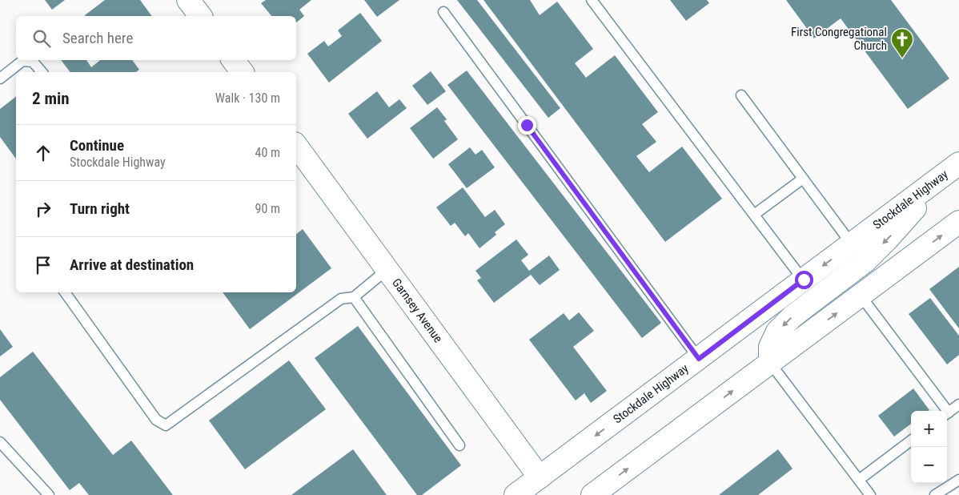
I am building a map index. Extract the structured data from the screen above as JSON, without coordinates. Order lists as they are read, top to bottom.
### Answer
{
  "streets": {
    "main road": ["Stockdale Highway", "Garnsey Avenue"]
  },
  "crossings": [
    ["Stockdale Highway", "Garnsey Avenue"]
  ],
  "places": {
    "church": ["First Congregational Church"]
  },
  "page": {
    "search": "Search here",
    "heading": ["2 min", "Walk · 130 m"],
    "list": [
      ["Continue", "Stockdale Highway", "40 m"],
      ["Turn right", "90 m"],
      "Arrive at destination"
    ],
    "map_buttons": ["+", "−"]
  }
}
